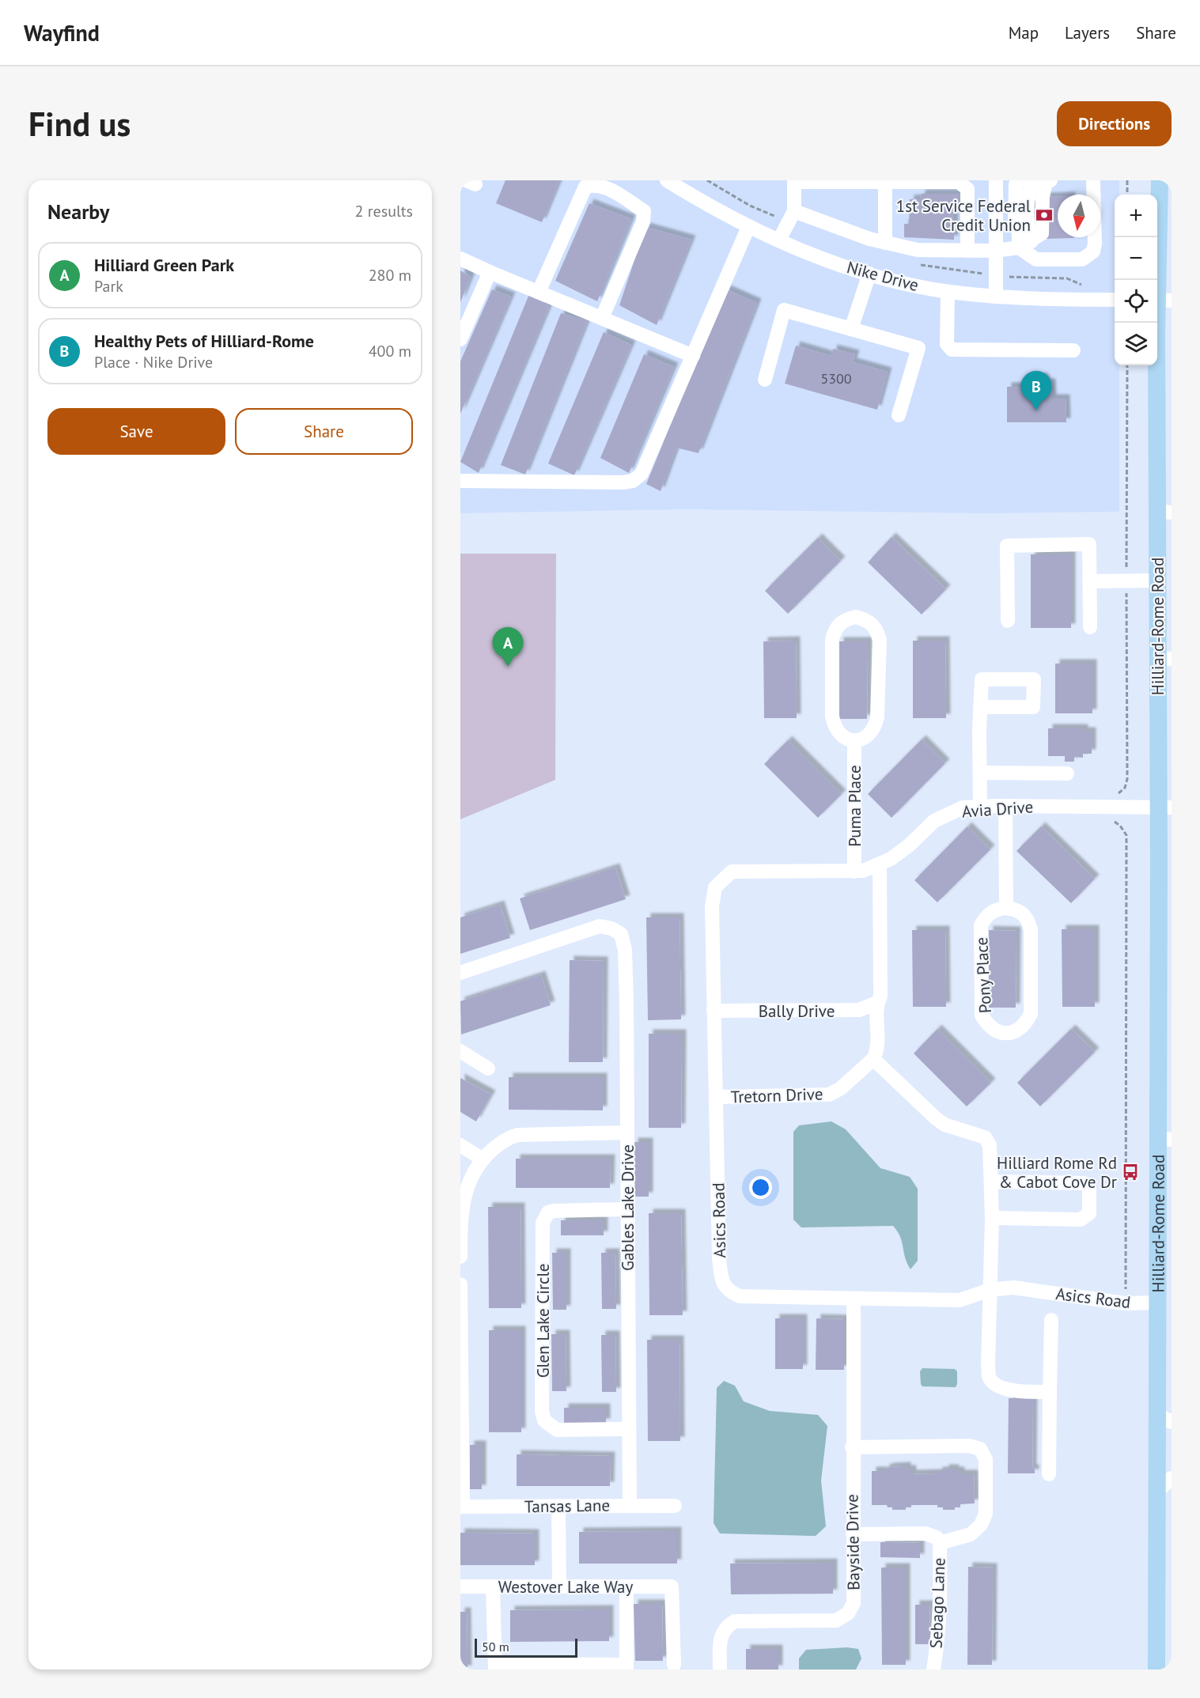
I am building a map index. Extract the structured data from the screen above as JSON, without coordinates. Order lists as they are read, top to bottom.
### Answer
{
  "streets": {
    "main road": ["Hilliard-Rome Road"],
    "street": [
      "Nike Drive",
      "Puma Place",
      "Avia Drive",
      "Pony Place",
      "Bally Drive",
      "Tretorn Drive",
      "Gables Lake Drive",
      "Asics Road",
      "Glen Lake Circle",
      "Tansas Lane",
      "Bayside Drive",
      "Westover Lake Way",
      "Sebago Lane"
    ]
  },
  "crossings": [
    ["Hilliard-Rome Road", "Avia Drive"],
    ["Hilliard-Rome Road", "Asics Road"],
    ["Puma Place", "Asics Road"],
    ["Avia Drive", "Asics Road"],
    ["Bally Drive", "Asics Road"],
    ["Tretorn Drive", "Asics Road"],
    ["Gables Lake Drive", "Glen Lake Circle"],
    ["Gables Lake Drive", "Tansas Lane"],
    ["Asics Road", "Bayside Drive"],
    ["Bayside Drive", "Sebago Lane"]
  ],
  "places": {
    "bank": ["1st Service Federal Credit Union"],
    "bus stop": ["Hilliard Rome Rd & Cabot Cove Dr"]
  },
  "house_numbers": ["5300"],
  "scale_bar": "50 m",
  "north": "bottom",
  "page": {
    "header": "Wayfind",
    "nav": ["Map", "Layers", "Share"],
    "buttons": [
      "Directions",
      ["Save", "Share"]
    ],
    "title": "Find us",
    "heading": ["Nearby", "2 results"],
    "map_buttons": ["+", "−"],
    "list": [
      {
        "mark": "A",
        "name": "Hilliard Green Park",
        "note": "Park",
        "value": "280 m"
      },
      {
        "mark": "B",
        "name": "Healthy Pets of Hilliard-Rome",
        "note": "Place · Nike Drive",
        "value": "400 m"
      }
    ],
    "pins": ["B", "A"],
    "scale": "50 m"
  }
}
